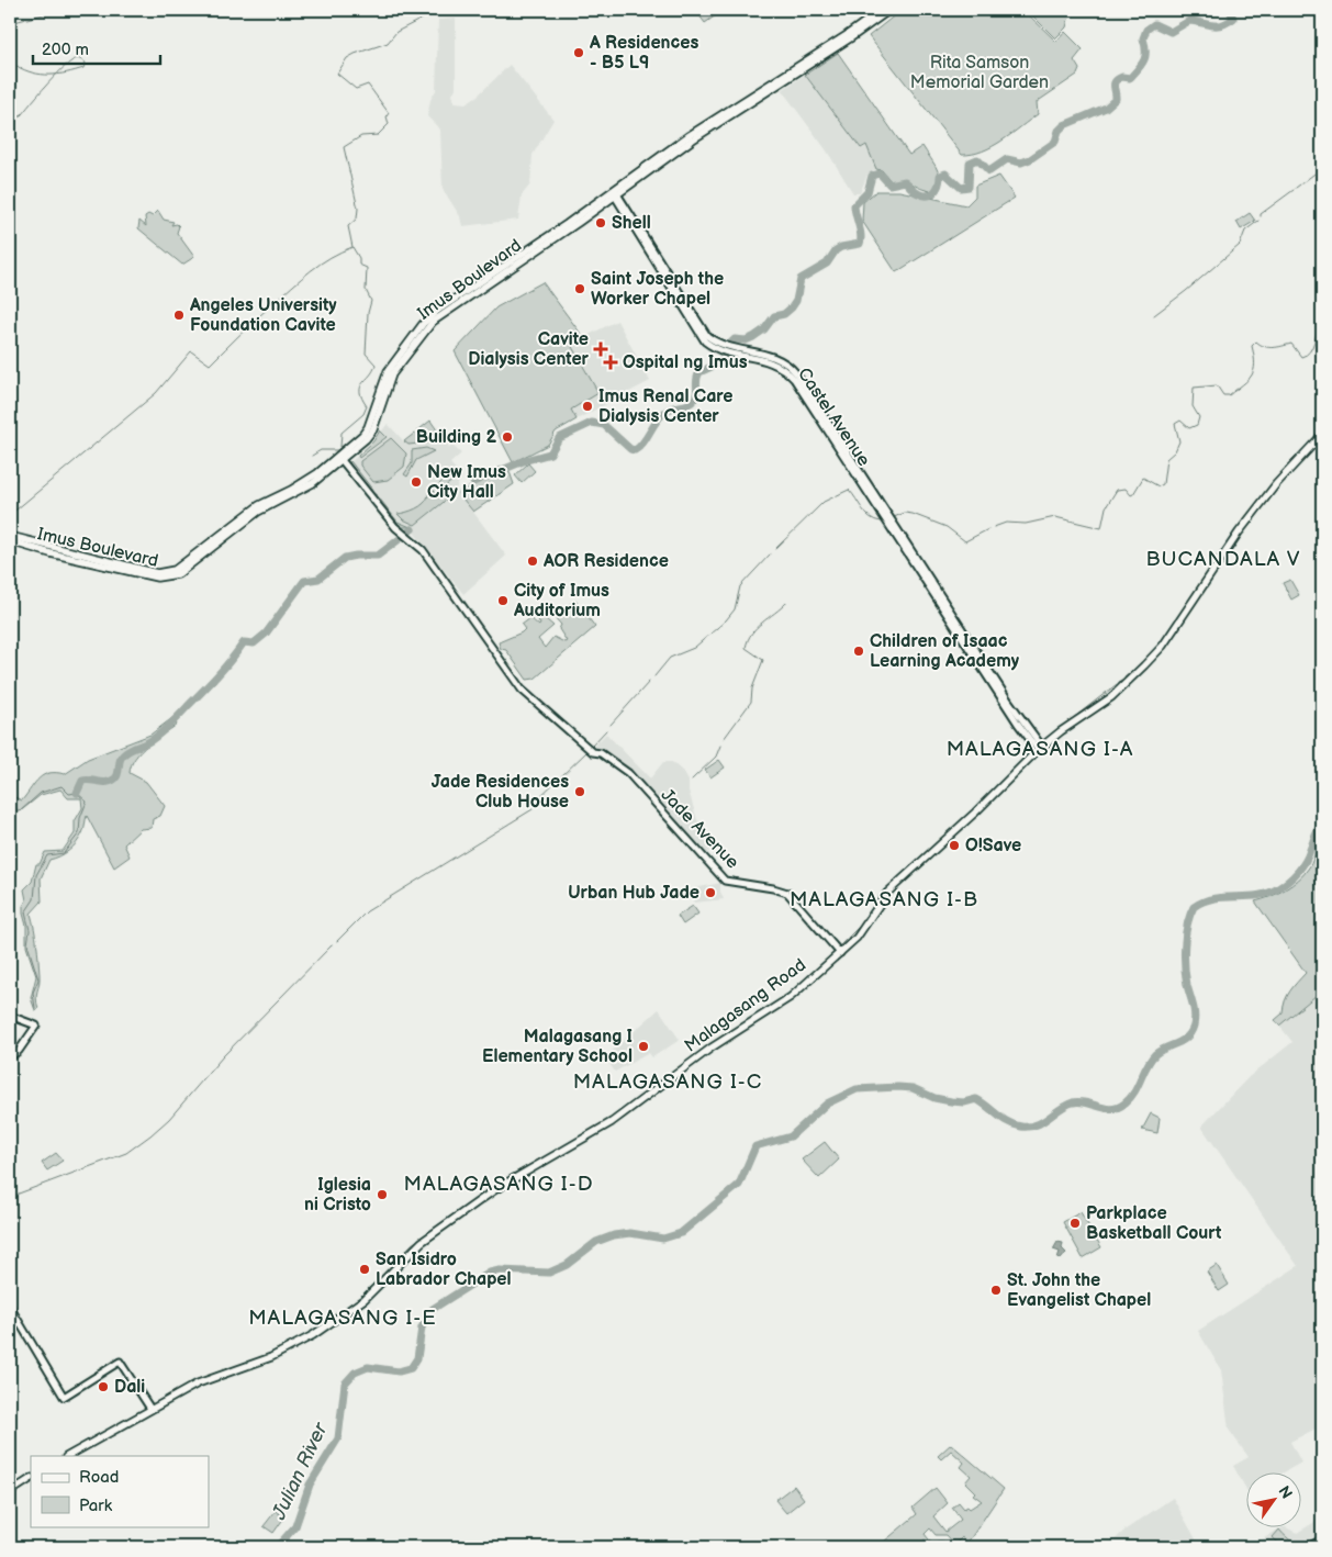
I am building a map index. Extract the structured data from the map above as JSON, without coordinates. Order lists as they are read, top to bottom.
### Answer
{
  "streets": {
    "main road": ["Imus Boulevard", "Malagasang Road"],
    "street": ["Castel Avenue", "Jade Avenue"]
  },
  "crossings": [
    ["Imus Boulevard", "Castel Avenue"],
    ["Imus Boulevard", "Jade Avenue"],
    ["Castel Avenue", "Malagasang Road"],
    ["Jade Avenue", "Malagasang Road"]
  ],
  "districts": [
    "BUCANDALA V",
    "MALAGASANG I-A",
    "MALAGASANG I-B",
    "MALAGASANG I-C",
    "MALAGASANG I-D",
    "MALAGASANG I-E"
  ],
  "water": ["Julian River"],
  "parks": ["Rita Samson Memorial Garden"],
  "places": {
    "other": [
      "A Residences - B5 L9",
      "Shell",
      "Saint Joseph the Worker Chapel",
      "Angeles University Foundation Cavite",
      "Imus Renal Care Dialysis Center",
      "Building 2",
      "New Imus City Hall",
      "AOR Residence",
      "City of Imus Auditorium",
      "Children of Isaac Learning Academy",
      "Jade Residences Club House",
      "O!Save",
      "Urban Hub Jade",
      "Malagasang I Elementary School",
      "Iglesia ni Cristo",
      "Parkplace Basketball Court",
      "San Isidro Labrador Chapel",
      "St. John the Evangelist Chapel",
      "Dali"
    ],
    "health": ["Cavite Dialysis Center", "Ospital ng Imus"]
  },
  "legend": ["Road", "Park"],
  "scale_bar": "200 m",
  "north": "top right"
}
